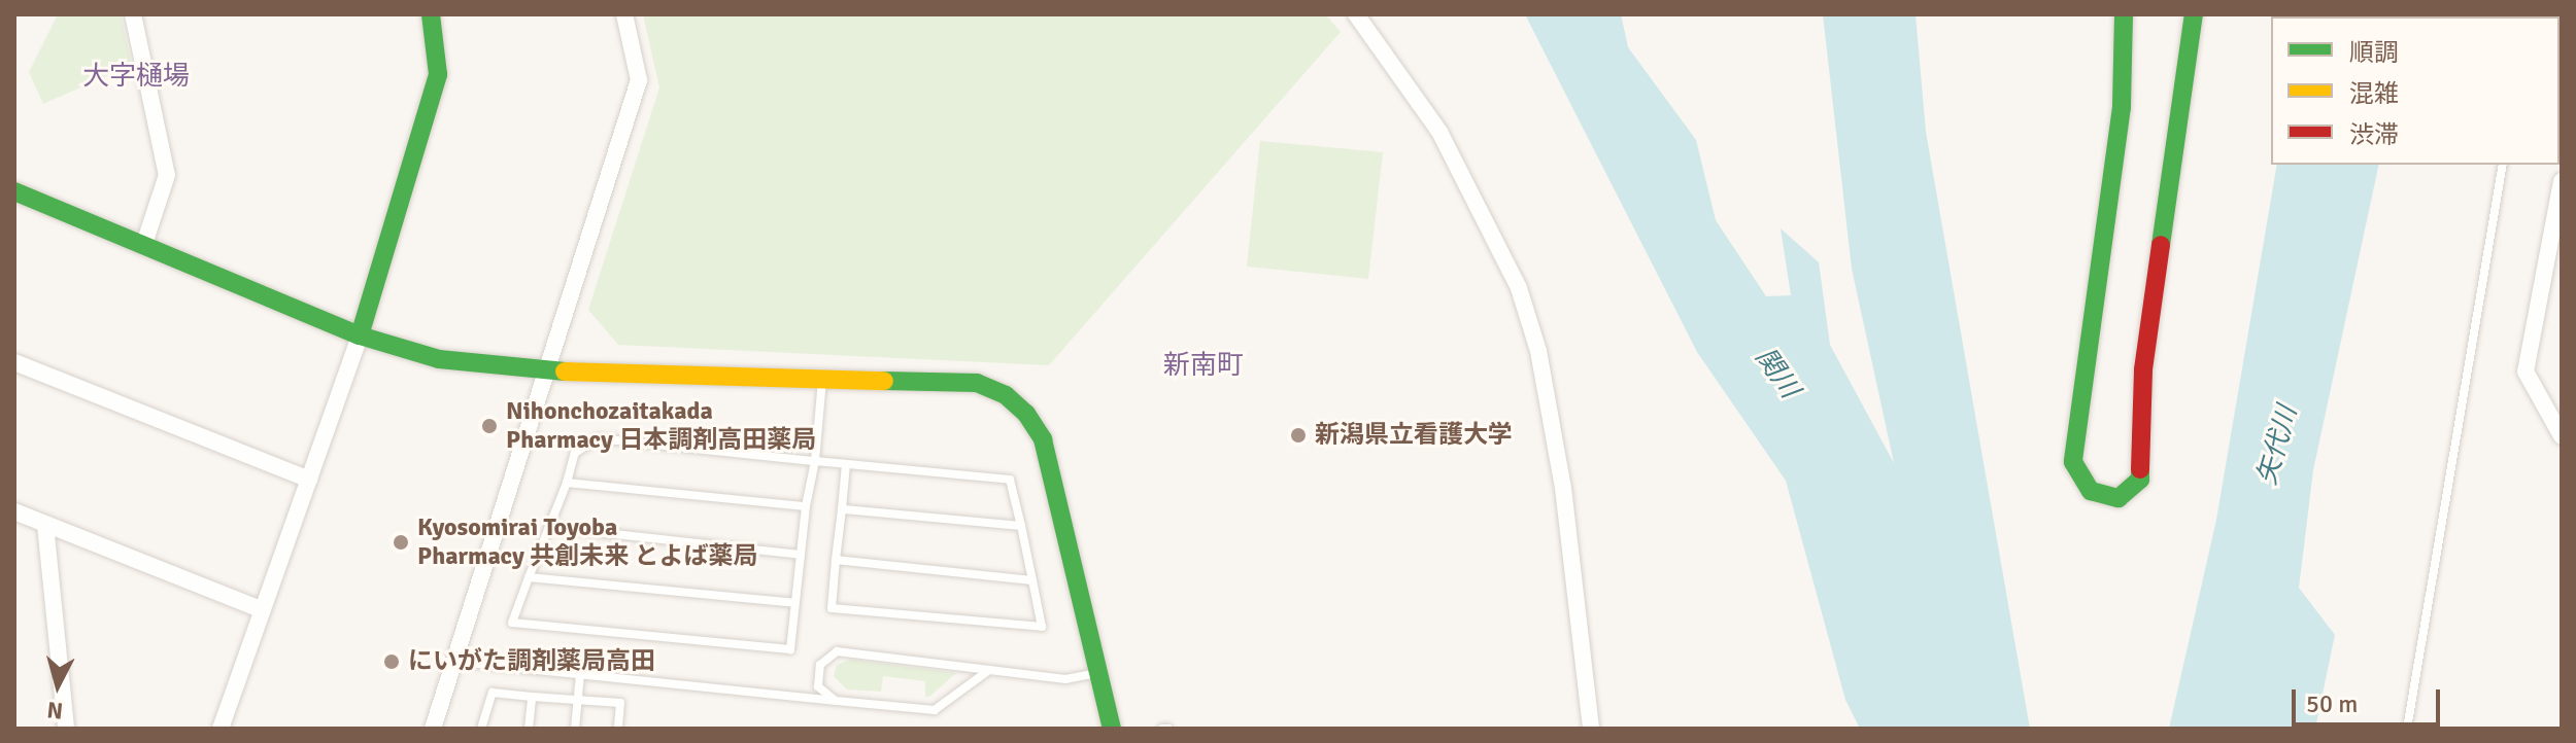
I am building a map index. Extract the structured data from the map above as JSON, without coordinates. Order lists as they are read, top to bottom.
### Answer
{
  "districts": ["大字樋場", "新南町"],
  "water": ["関川", "矢代川"],
  "places": [
    "Nihonchozaitakada Pharmacy 日本調剤高田薬局",
    "新潟県立看護大学",
    "Kyosomirai Toyoba Pharmacy 共創未来 とよば薬局",
    "にいがた調剤薬局高田"
  ],
  "legend": ["順調", "混雑", "渋滞"],
  "scale_bar": "50 m",
  "north": "bottom"
}
